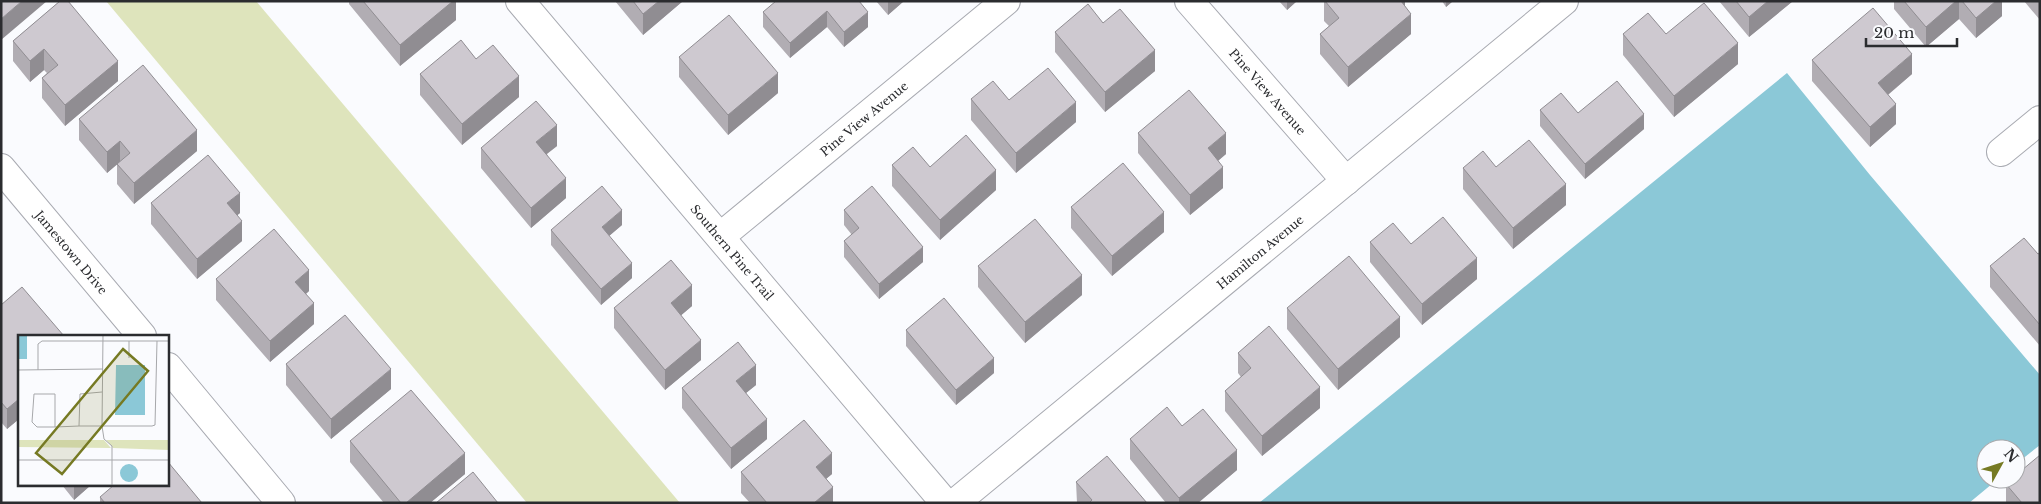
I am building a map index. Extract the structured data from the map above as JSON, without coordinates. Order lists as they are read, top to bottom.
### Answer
{
  "streets": {
    "street": [
      "Pine View Avenue",
      "Southern Pine Trail",
      "Jamestown Drive",
      "Hamilton Avenue"
    ]
  },
  "crossings": [
    ["Pine View Avenue", "Southern Pine Trail"],
    ["Pine View Avenue", "Hamilton Avenue"]
  ],
  "scale_bar": "20 m",
  "north": "top right"
}
